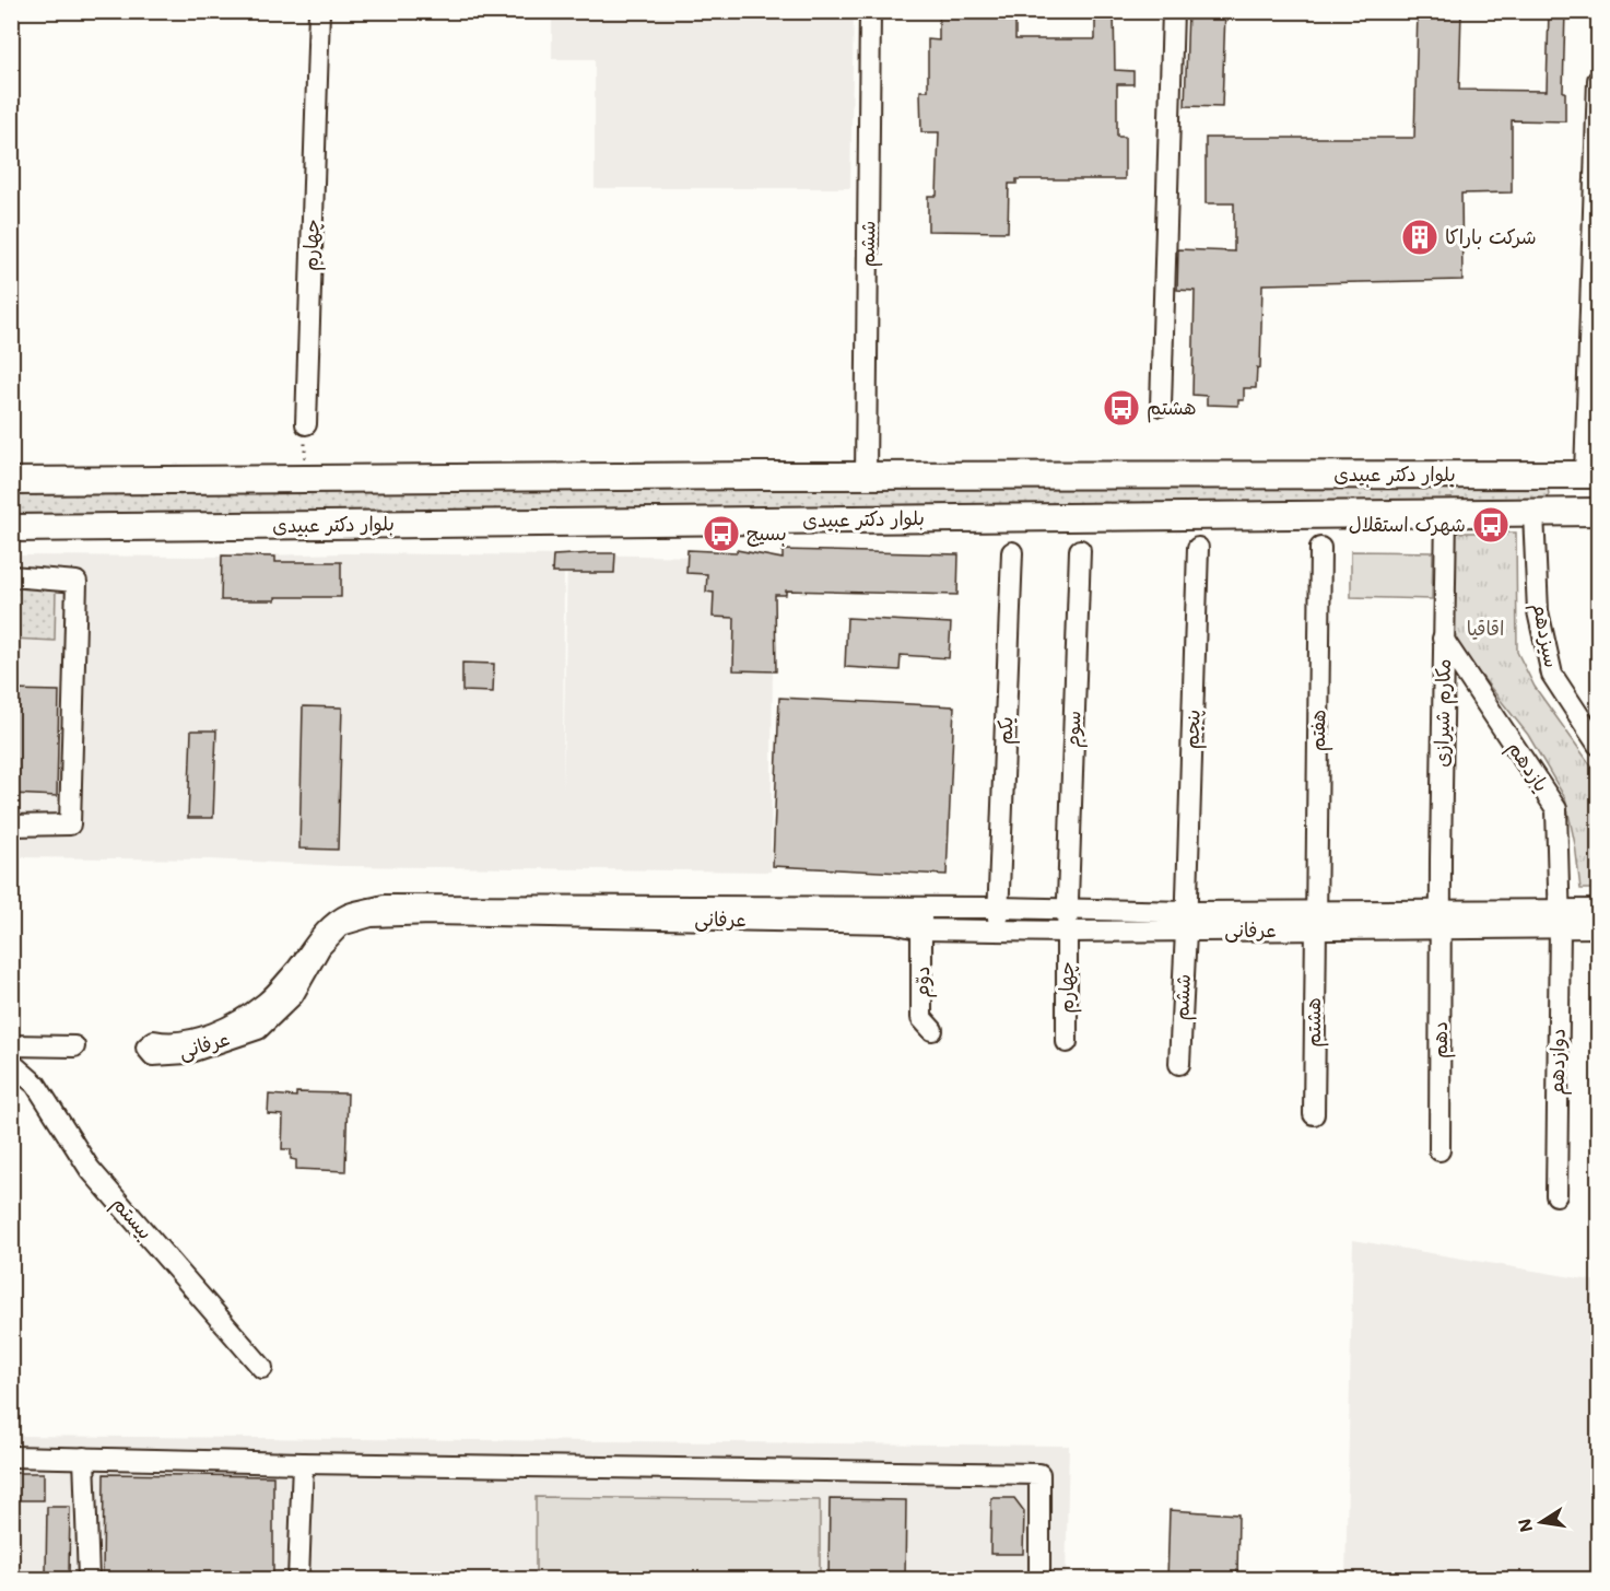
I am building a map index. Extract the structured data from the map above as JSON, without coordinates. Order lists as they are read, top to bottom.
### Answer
{
  "streets": {
    "main road": ["بلوار دکتر عبیدی"],
    "street": [
      "ششم",
      "چهارم",
      "سیزدهم",
      "مکارم شیرازی",
      "سوم",
      "پنجم",
      "یکم",
      "هفتم",
      "یازدهم",
      "عرفانی",
      "دوّم",
      "هشتم",
      "دهم",
      "دوازدهم",
      "بیستم"
    ]
  },
  "crossings": [
    ["ششم", "بلوار دکتر عبیدی"],
    ["ششم", "پنجم"],
    ["ششم", "عرفانی"],
    ["چهارم", "سوم"],
    ["چهارم", "عرفانی"],
    ["بلوار دکتر عبیدی", "سیزدهم"],
    ["بلوار دکتر عبیدی", "مکارم شیرازی"],
    ["مکارم شیرازی", "یازدهم"],
    ["مکارم شیرازی", "عرفانی"],
    ["مکارم شیرازی", "دهم"],
    ["سوم", "عرفانی"],
    ["پنجم", "عرفانی"],
    ["یکم", "عرفانی"],
    ["هفتم", "عرفانی"],
    ["هفتم", "هشتم"],
    ["یازدهم", "عرفانی"],
    ["یازدهم", "دوازدهم"],
    ["عرفانی", "دوّم"],
    ["عرفانی", "هشتم"],
    ["عرفانی", "دهم"],
    ["عرفانی", "دوازدهم"]
  ],
  "parks": ["اقاقیا"],
  "places": {
    "building": ["شرکت باراکا"],
    "bus stop": ["هشتم", "شهرک استقلال", "بسیج"]
  },
  "north": "left"
}
